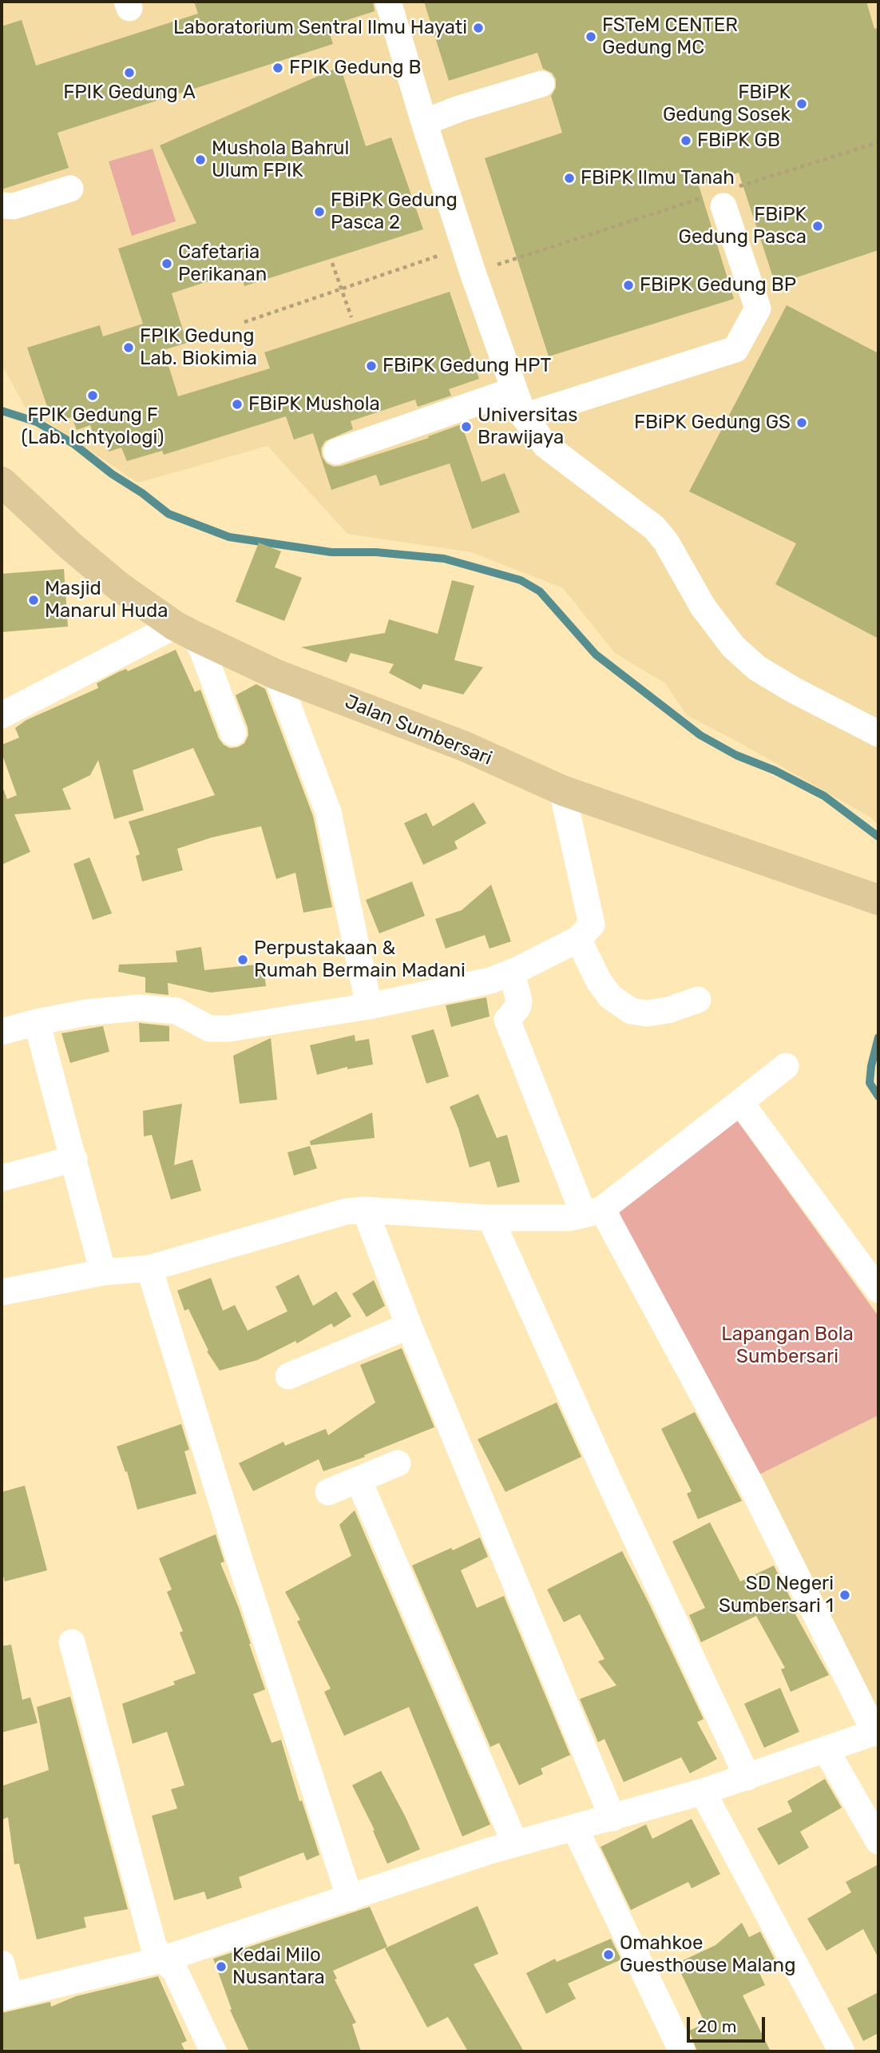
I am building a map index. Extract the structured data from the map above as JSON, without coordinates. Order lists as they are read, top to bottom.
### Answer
{
  "streets": {
    "main road": ["Jalan Sumbersari"]
  },
  "parks": ["Lapangan Bola Sumbersari"],
  "places": [
    "Laboratorium Sentral Ilmu Hayati",
    "FSTeM CENTER Gedung MC",
    "FPIK Gedung B",
    "FPIK Gedung A",
    "FBiPK Gedung Sosek",
    "FBiPK GB",
    "Mushola Bahrul Ulum FPIK",
    "FBiPK Ilmu Tanah",
    "FBiPK Gedung Pasca 2",
    "FBiPK Gedung Pasca",
    "Cafetaria Perikanan",
    "FBiPK Gedung BP",
    "FPIK Gedung Lab. Biokimia",
    "FBiPK Gedung HPT",
    "FPIK Gedung F (Lab. Ichtyologi)",
    "FBiPK Mushola",
    "FBiPK Gedung GS",
    "Universitas Brawijaya",
    "Masjid Manarul Huda",
    "Perpustakaan & Rumah Bermain Madani",
    "SD Negeri Sumbersari 1",
    "Omahkoe Guesthouse Malang",
    "Kedai Milo Nusantara"
  ],
  "scale_bar": "20 m"
}
